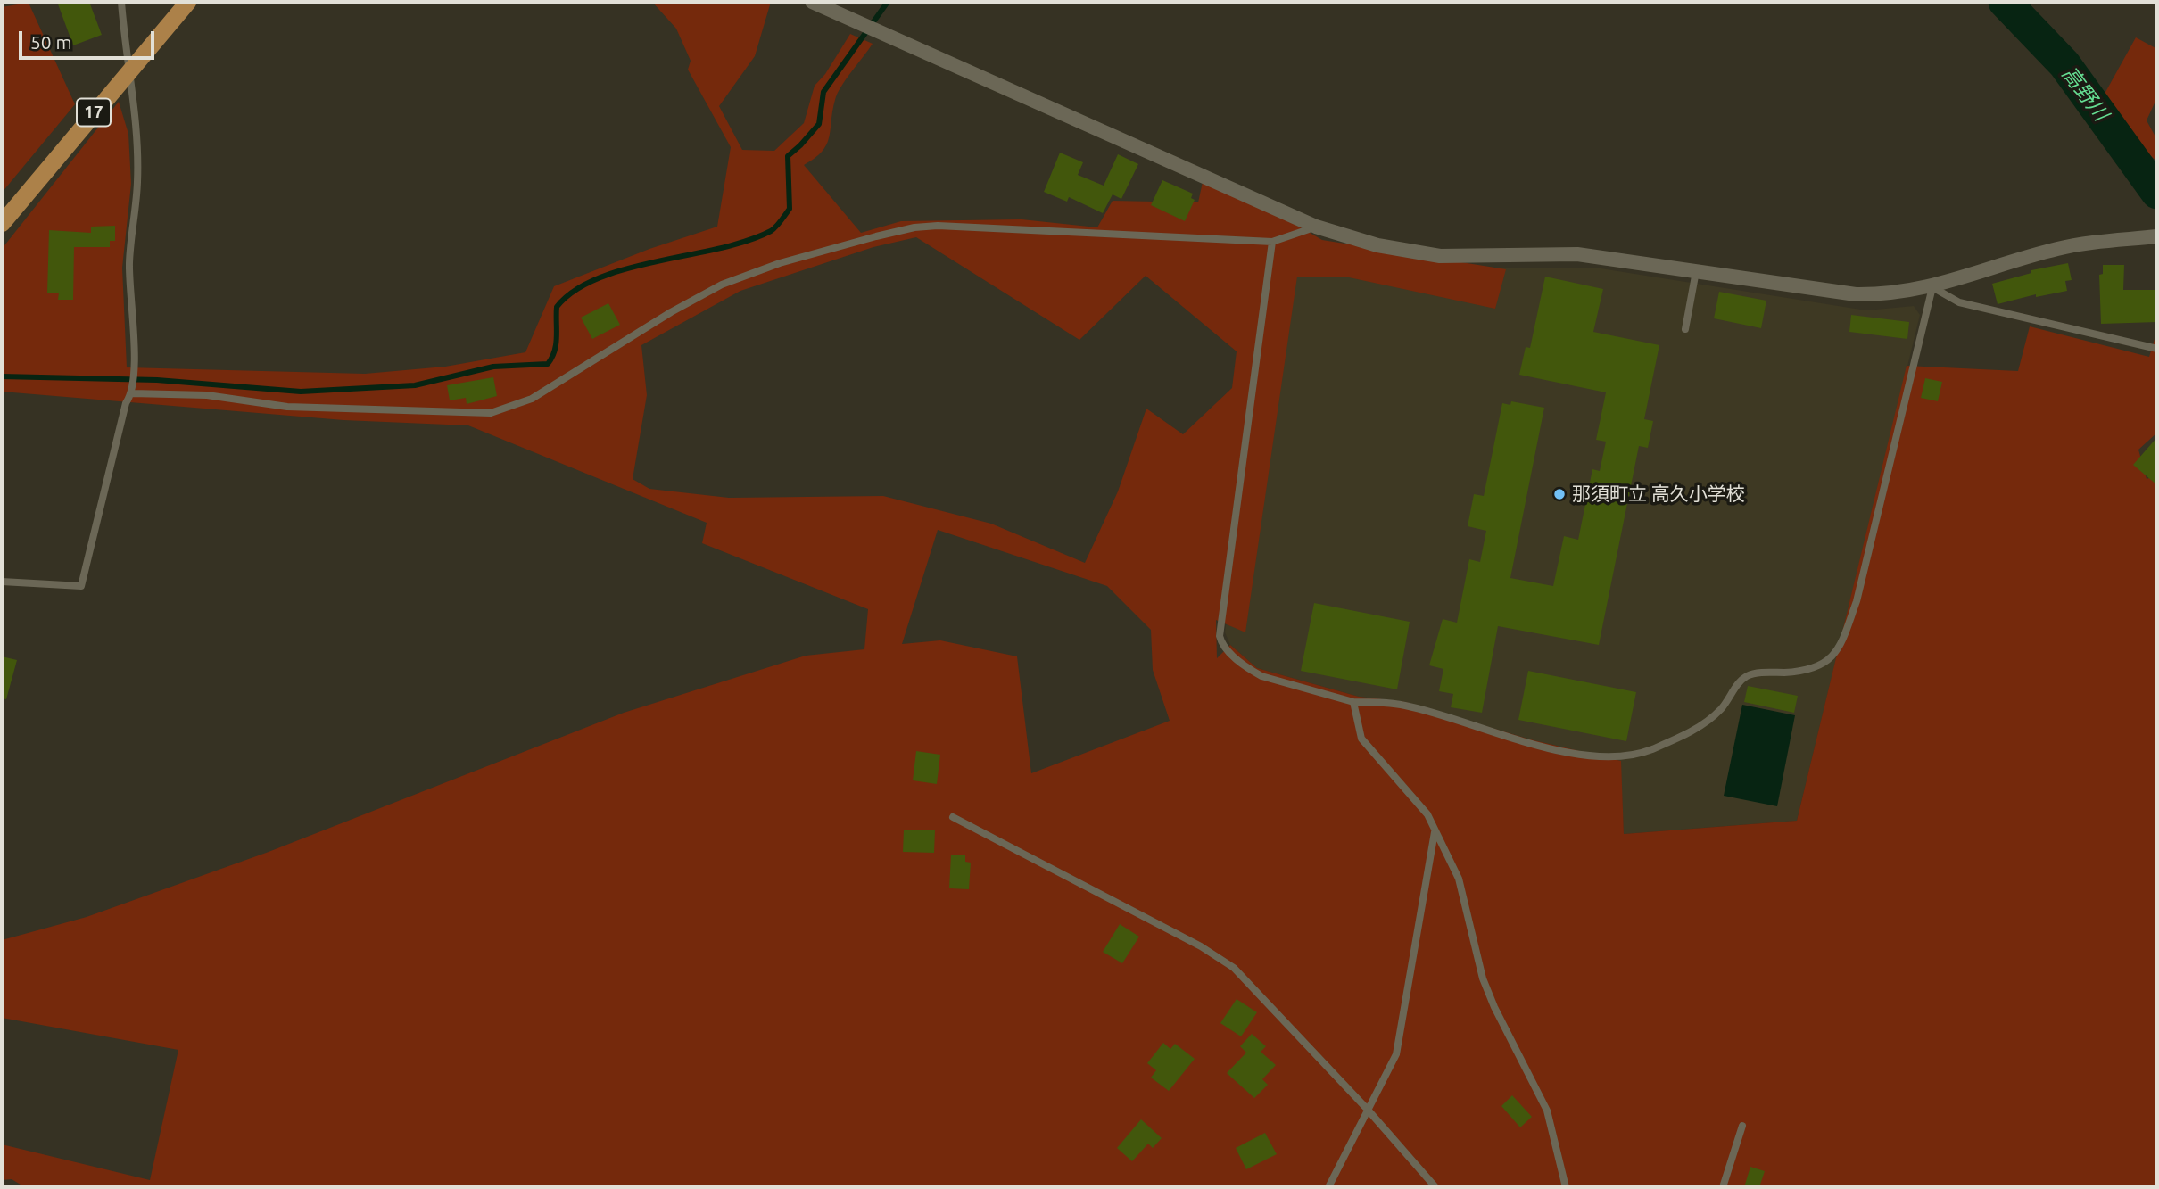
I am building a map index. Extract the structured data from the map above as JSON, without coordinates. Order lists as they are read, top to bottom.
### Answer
{
  "streets": {
    "main road": ["17"]
  },
  "water": ["高野川"],
  "places": ["那須町立 高久小学校"],
  "scale_bar": "50 m"
}
